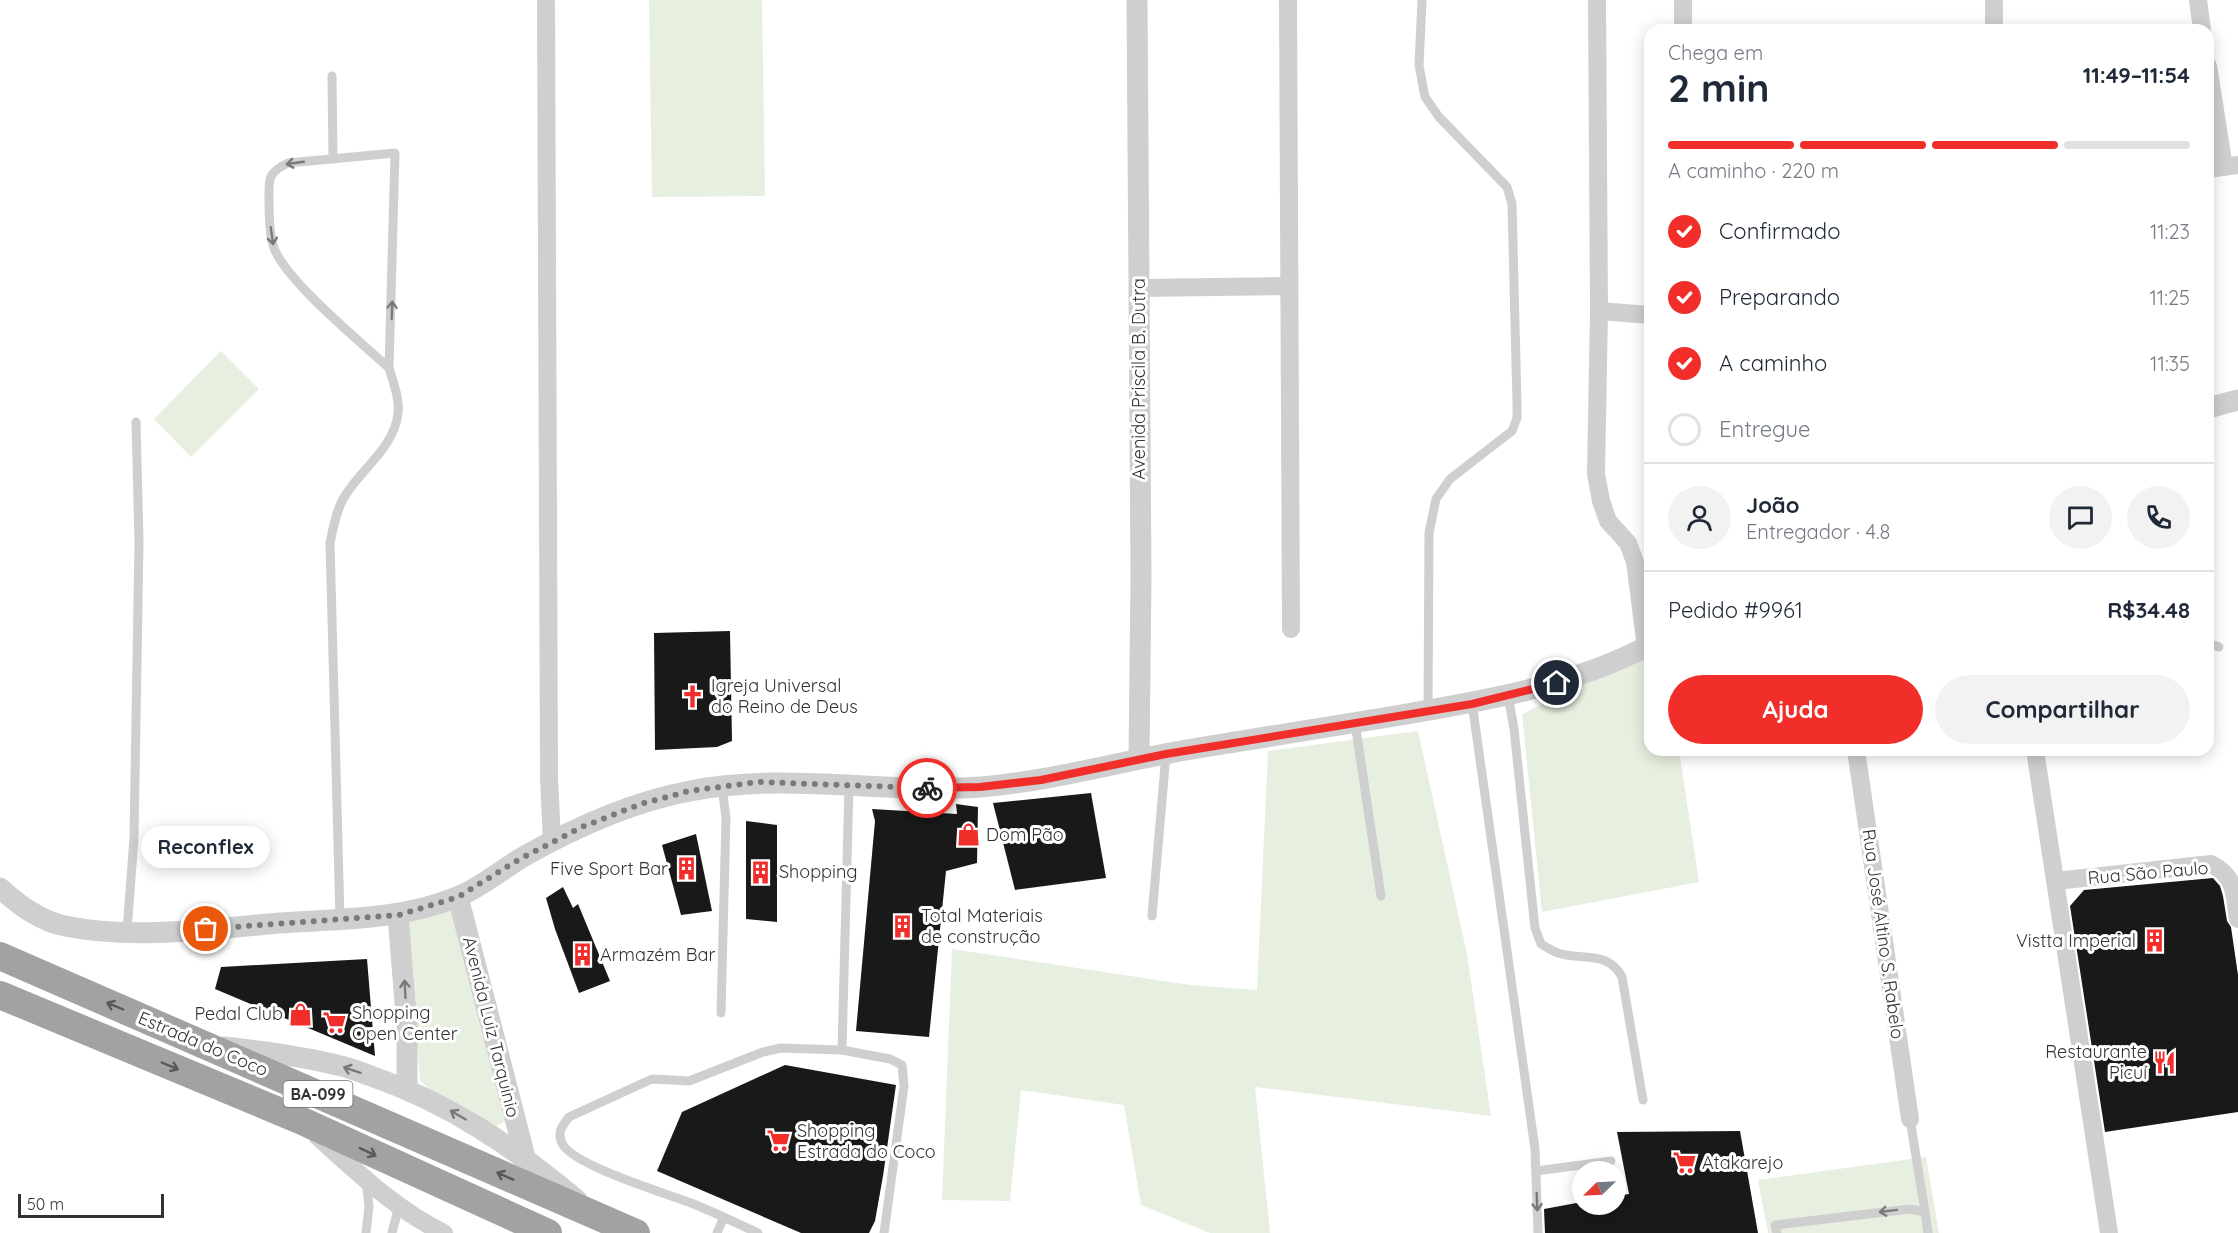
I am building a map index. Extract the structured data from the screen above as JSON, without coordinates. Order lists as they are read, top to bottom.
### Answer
{
  "streets": {
    "highway": ["Estrada do Coco", "BA-099"],
    "street": [
      "Avenida Priscila B. Dutra",
      "Rua São Paulo",
      "Rua José Altino S. Rabelo",
      "Avenida Luiz Tarquinio"
    ]
  },
  "places": {
    "church": ["Igreja Universal do Reino de Deus"],
    "shop": ["Dom Pão", "Pedal Club"],
    "building": [
      "Five Sport Bar",
      "Shopping",
      "Total Materiais de construção",
      "Vistta Imperial",
      "Armazém Bar"
    ],
    "other": ["Reconflex"],
    "supermarket": ["Shopping Open Center", "Shopping Estrada do Coco", "Atakarejo"],
    "restaurant": ["Restaurante Picuí"]
  },
  "scale_bar": "50 m",
  "north": "bottom left",
  "page": {
    "heading": ["2 min", "Chega em", "11:49–11:54"],
    "panel": [
      "João",
      "Entregador · 4.8",
      "Pedido #9961",
      "R$34.48"
    ],
    "bar": "A caminho · 220 m",
    "list": [
      ["Confirmado", "11:23"],
      ["Preparando", "11:25"],
      ["A caminho", "11:35"],
      "Entregue"
    ],
    "buttons": ["Ajuda", "Compartilhar"],
    "bubble": "Reconflex",
    "scale": "50 m"
  }
}
